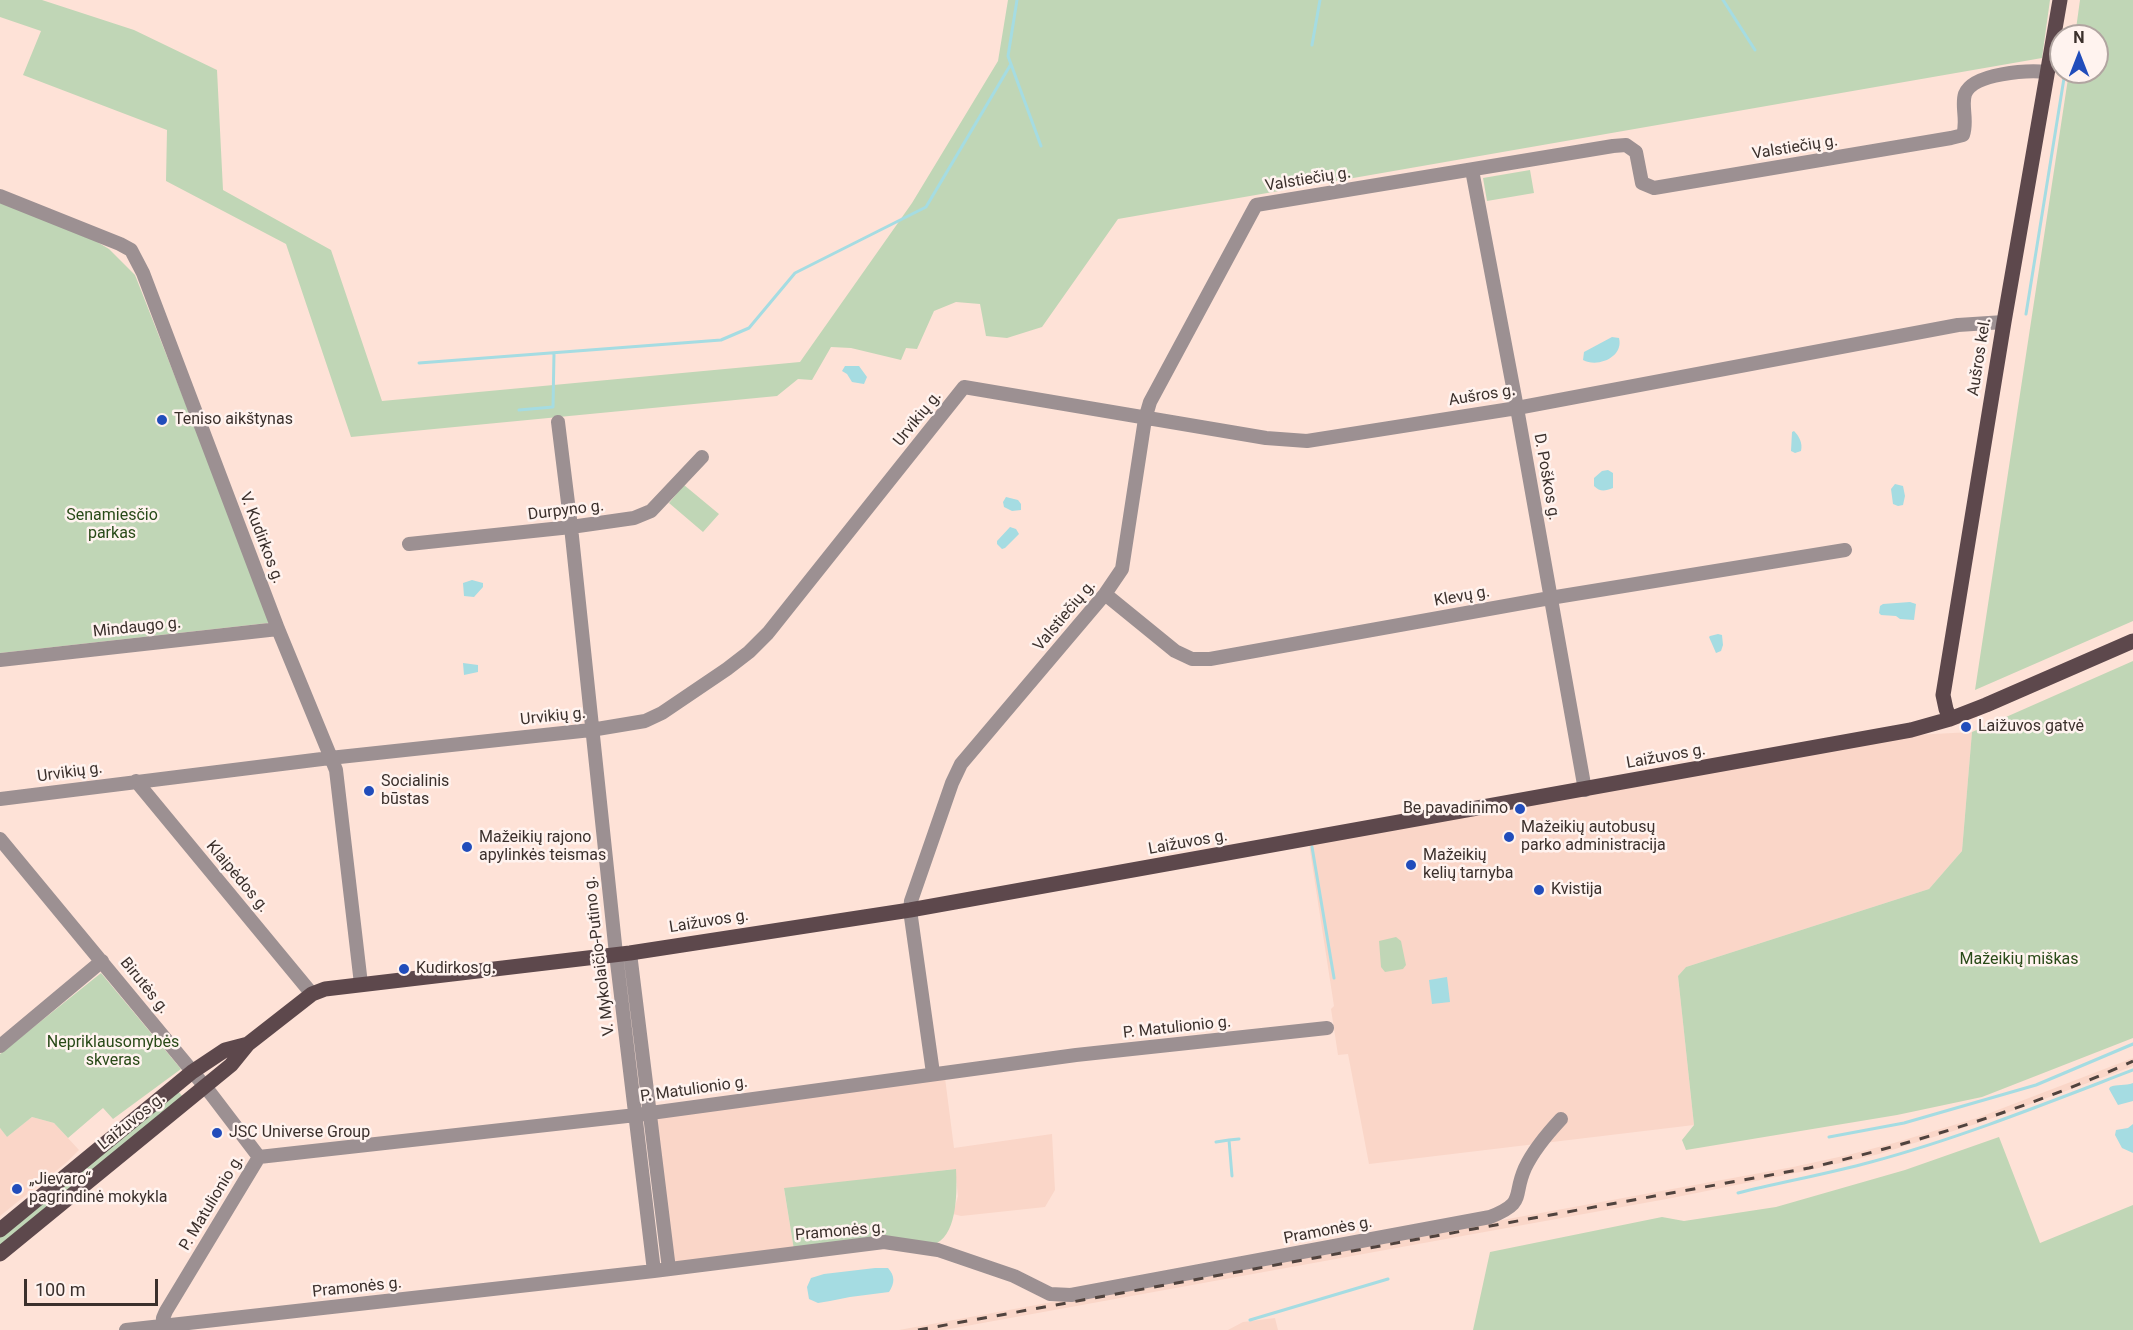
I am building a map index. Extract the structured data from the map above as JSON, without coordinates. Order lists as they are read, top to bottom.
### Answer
{
  "streets": {
    "main road": ["Aušros kel.", "Laižuvos g."],
    "street": [
      "Valstiečių g.",
      "Aušros g.",
      "Urvikių g.",
      "D. Poškos g.",
      "Durpyno g.",
      "V. Kudirkos g.",
      "Klevų g.",
      "Mindaugo g.",
      "Klaipėdos g.",
      "V. Mykolaičio-Putino g.",
      "Birutės g.",
      "P. Matulionio g.",
      "Pramonės g."
    ]
  },
  "crossings": [
    ["Valstiečių g.", "Aušros kel."],
    ["Valstiečių g.", "Aušros g."],
    ["Valstiečių g.", "D. Poškos g."],
    ["Valstiečių g.", "Klevų g."],
    ["Valstiečių g.", "Laižuvos g."],
    ["Aušros kel.", "Aušros g."],
    ["Aušros kel.", "Laižuvos g."],
    ["Aušros g.", "Urvikių g."],
    ["Aušros g.", "D. Poškos g."],
    ["Urvikių g.", "V. Kudirkos g."],
    ["Urvikių g.", "Klaipėdos g."],
    ["Urvikių g.", "V. Mykolaičio-Putino g."],
    ["D. Poškos g.", "Klevų g."],
    ["D. Poškos g.", "Laižuvos g."],
    ["Durpyno g.", "V. Mykolaičio-Putino g."],
    ["V. Kudirkos g.", "Mindaugo g."],
    ["V. Kudirkos g.", "Laižuvos g."],
    ["Laižuvos g.", "Klaipėdos g."],
    ["Laižuvos g.", "V. Mykolaičio-Putino g."],
    ["Laižuvos g.", "Birutės g."],
    ["V. Mykolaičio-Putino g.", "P. Matulionio g."],
    ["V. Mykolaičio-Putino g.", "Pramonės g."],
    ["Birutės g.", "P. Matulionio g."],
    ["P. Matulionio g.", "Pramonės g."]
  ],
  "parks": ["Senamiesčio parkas", "Mažeikių miškas", "Nepriklausomybės skveras"],
  "places": [
    "Teniso aikštynas",
    "Laižuvos gatvė",
    "Socialinis būstas",
    "Be pavadinimo",
    "Mažeikių autobusų parko administracija",
    "Mažeikių rajono apylinkės teismas",
    "Mažeikių kelių tarnyba",
    "Kvistija",
    "Kudirkos g.",
    "JSC Universe Group",
    "„Jievaro“ pagrindinė mokykla"
  ],
  "scale_bar": "100 m",
  "north": "top"
}
